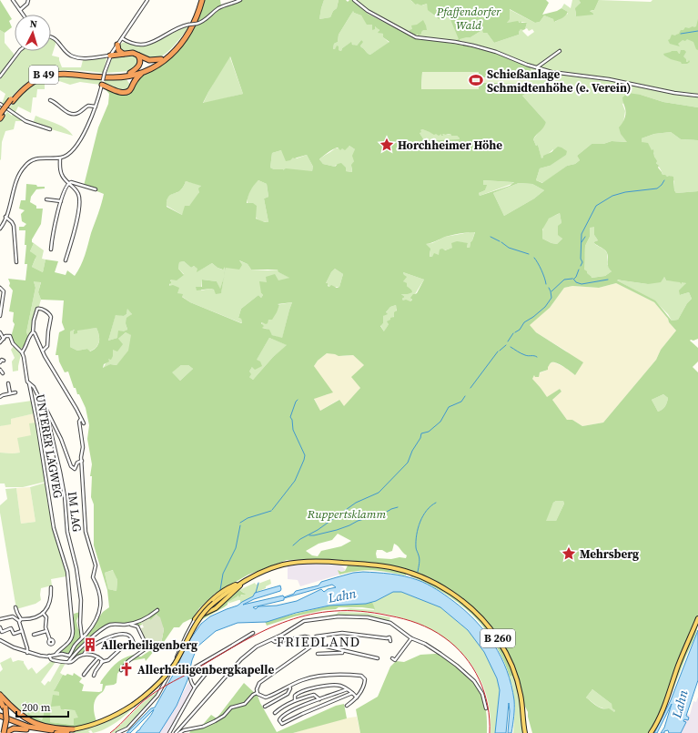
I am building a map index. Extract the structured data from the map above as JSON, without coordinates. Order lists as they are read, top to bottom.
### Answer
{
  "streets": {
    "highway": ["B 49", "B 260"],
    "street": ["UNTERER LAGWEG", "IM LAG"]
  },
  "crossings": [
    ["UNTERER LAGWEG", "IM LAG"]
  ],
  "districts": ["FRIEDLAND"],
  "water": ["Lahn"],
  "parks": ["Pfaffendorfer Wald", "Ruppertsklamm"],
  "places": {
    "sports": ["Schießanlage Schmidtenhöhe (e. Verein)"],
    "place": ["Horchheimer Höhe", "Mehrsberg"],
    "building": ["Allerheiligenberg"],
    "church": ["Allerheiligenbergkapelle"]
  },
  "scale_bar": "200 m",
  "north": "top"
}
